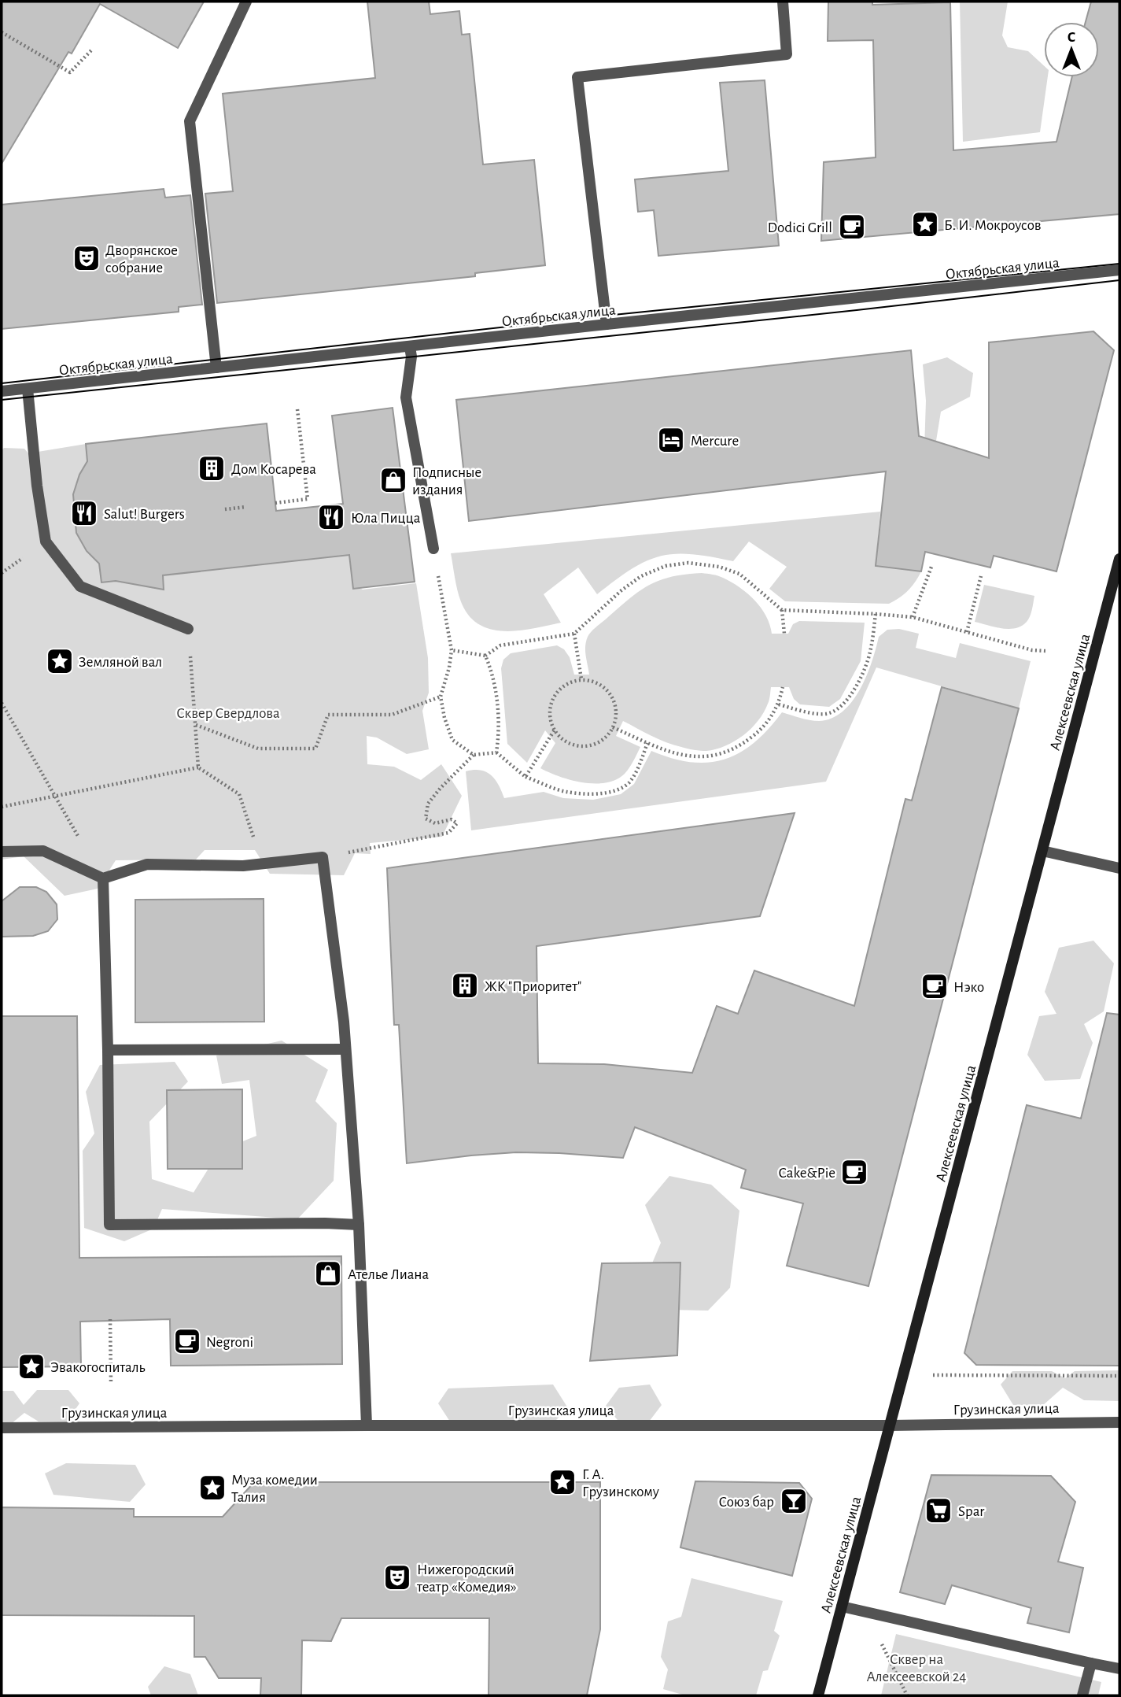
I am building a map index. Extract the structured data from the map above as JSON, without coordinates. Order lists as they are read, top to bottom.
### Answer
{
  "streets": {
    "street": ["Октябрьская улица", "Алексеевская улица", "Грузинская улица"]
  },
  "crossings": [
    ["Алексеевская улица", "Грузинская улица"]
  ],
  "parks": ["Сквер Свердлова", "Сквер на Алексеевской 24"],
  "places": {
    "place": [
      "Б. И. Мокроусов",
      "Земляной вал",
      "Эвакогоспиталь",
      "Г. А. Грузинскому",
      "Муза комедии Талия"
    ],
    "cafe": [
      "Dodici Grill",
      "Нэко",
      "Cake&Pie",
      "Negroni"
    ],
    "theatre": ["Дворянское собрание", "Нижегородский театр «Комедия»"],
    "hotel": ["Mercure"],
    "building": ["Дом Косарева", "ЖК \"Приоритет\""],
    "shop": ["Подписные издания", "Ателье Лиана"],
    "restaurant": ["Salut! Burgers", "Юла Пицца"],
    "bar": ["Союз бар"],
    "supermarket": ["Spar"]
  },
  "north": "top"
}
